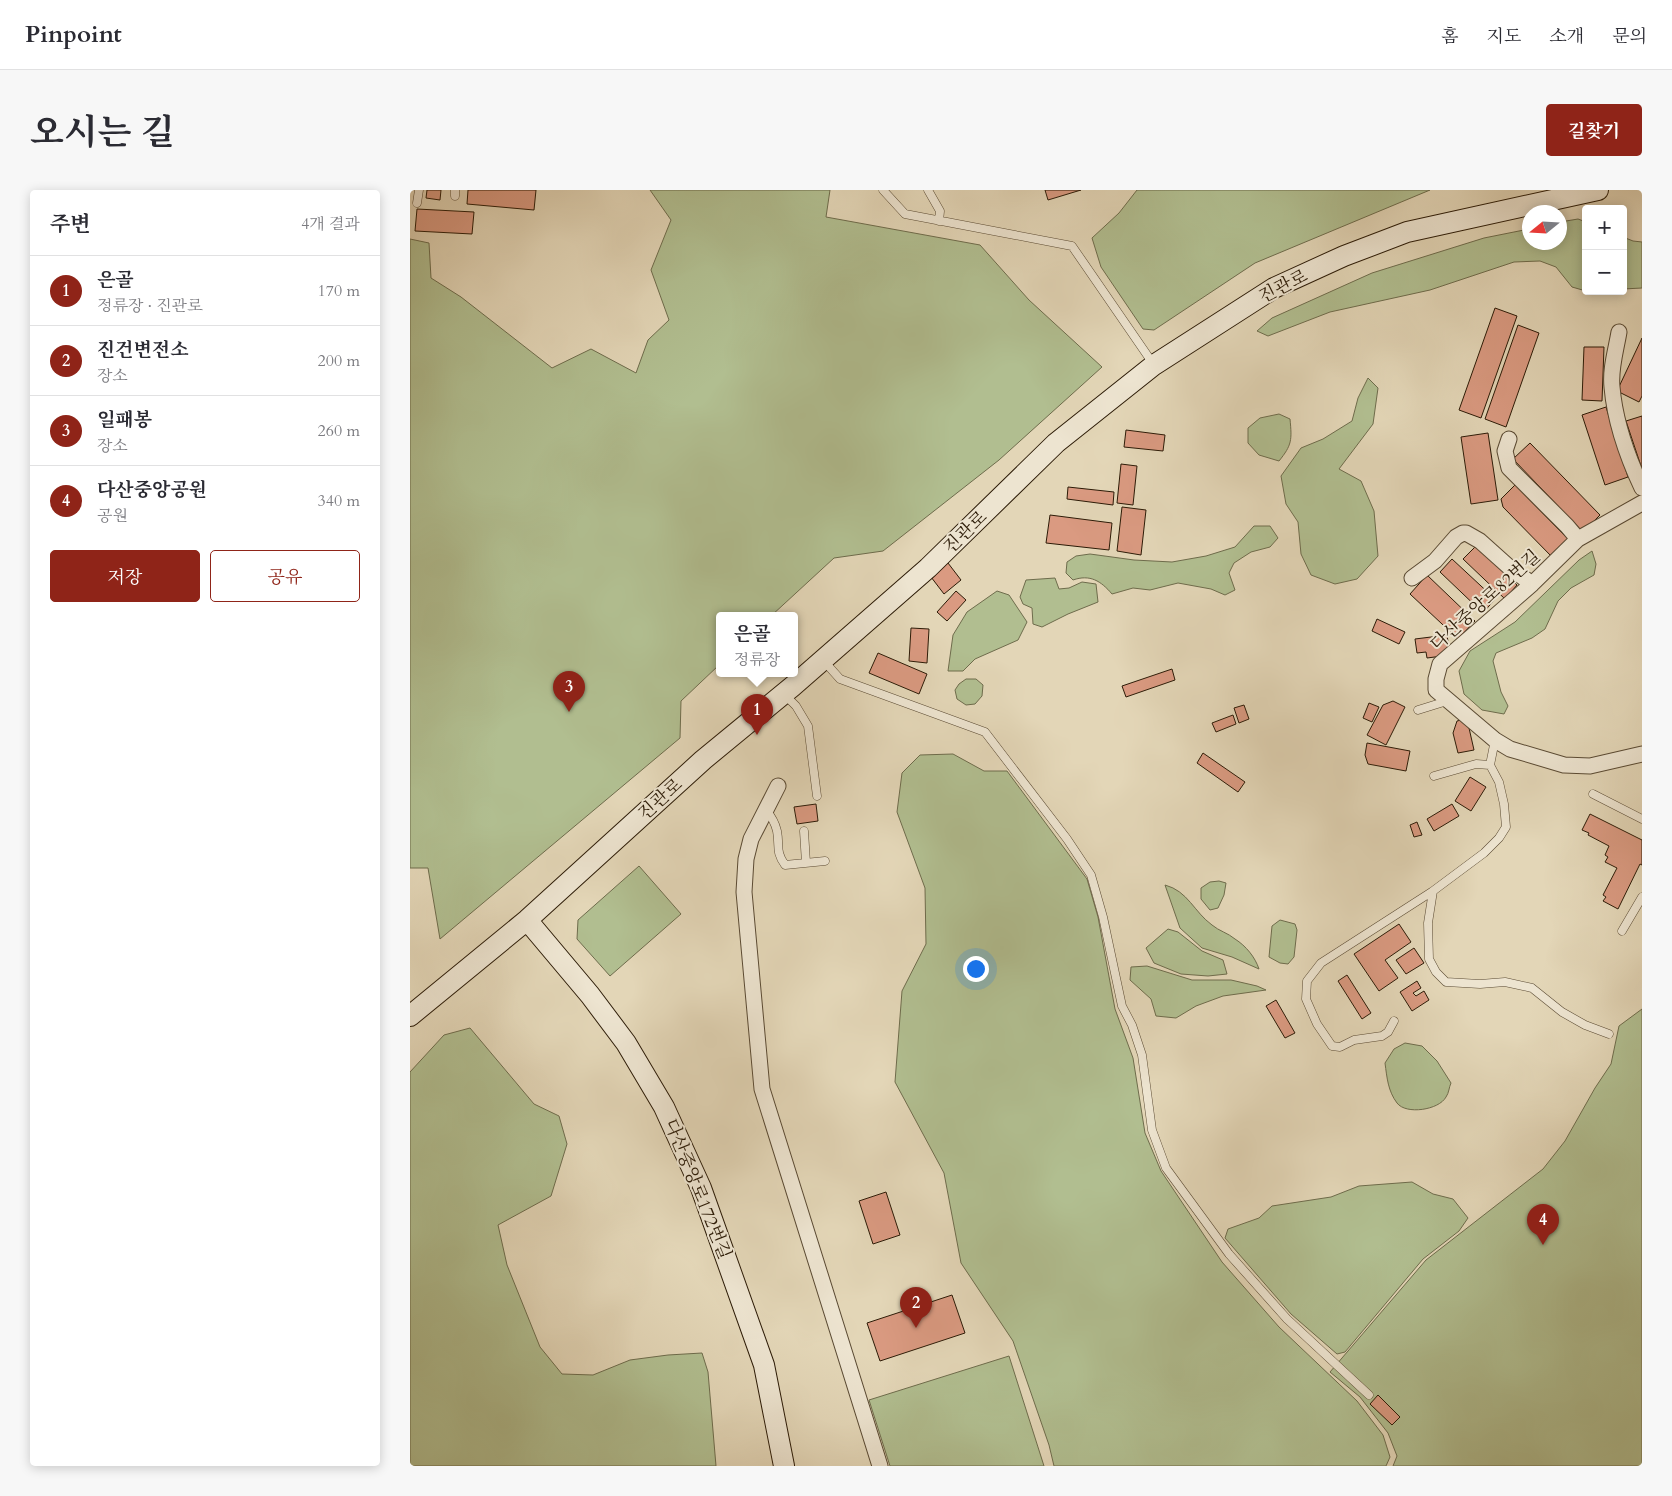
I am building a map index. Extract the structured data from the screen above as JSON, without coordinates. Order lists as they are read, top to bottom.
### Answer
{
  "streets": {
    "main road": ["진관로", "다산중앙로172번길"],
    "street": ["다산중앙로82번길"]
  },
  "crossings": [
    ["진관로", "다산중앙로172번길"]
  ],
  "north": "left",
  "page": {
    "header": "Pinpoint",
    "nav": [
      "홈",
      "지도",
      "소개",
      "문의"
    ],
    "title": "오시는 길",
    "buttons": [
      "길찾기",
      ["저장", "공유"]
    ],
    "heading": ["주변", "4개 결과"],
    "map_buttons": ["+", "−"],
    "list": [
      {
        "mark": "1",
        "name": "은골",
        "note": "정류장 · 진관로",
        "value": "170 m"
      },
      {
        "mark": "2",
        "name": "진건변전소",
        "note": "장소",
        "value": "200 m"
      },
      {
        "mark": "3",
        "name": "일패봉",
        "note": "장소",
        "value": "260 m"
      },
      {
        "mark": "4",
        "name": "다산중앙공원",
        "note": "공원",
        "value": "340 m"
      }
    ],
    "popup": ["은골", "정류장"],
    "pins": [
      "3",
      "1",
      "4",
      "2"
    ]
  }
}
